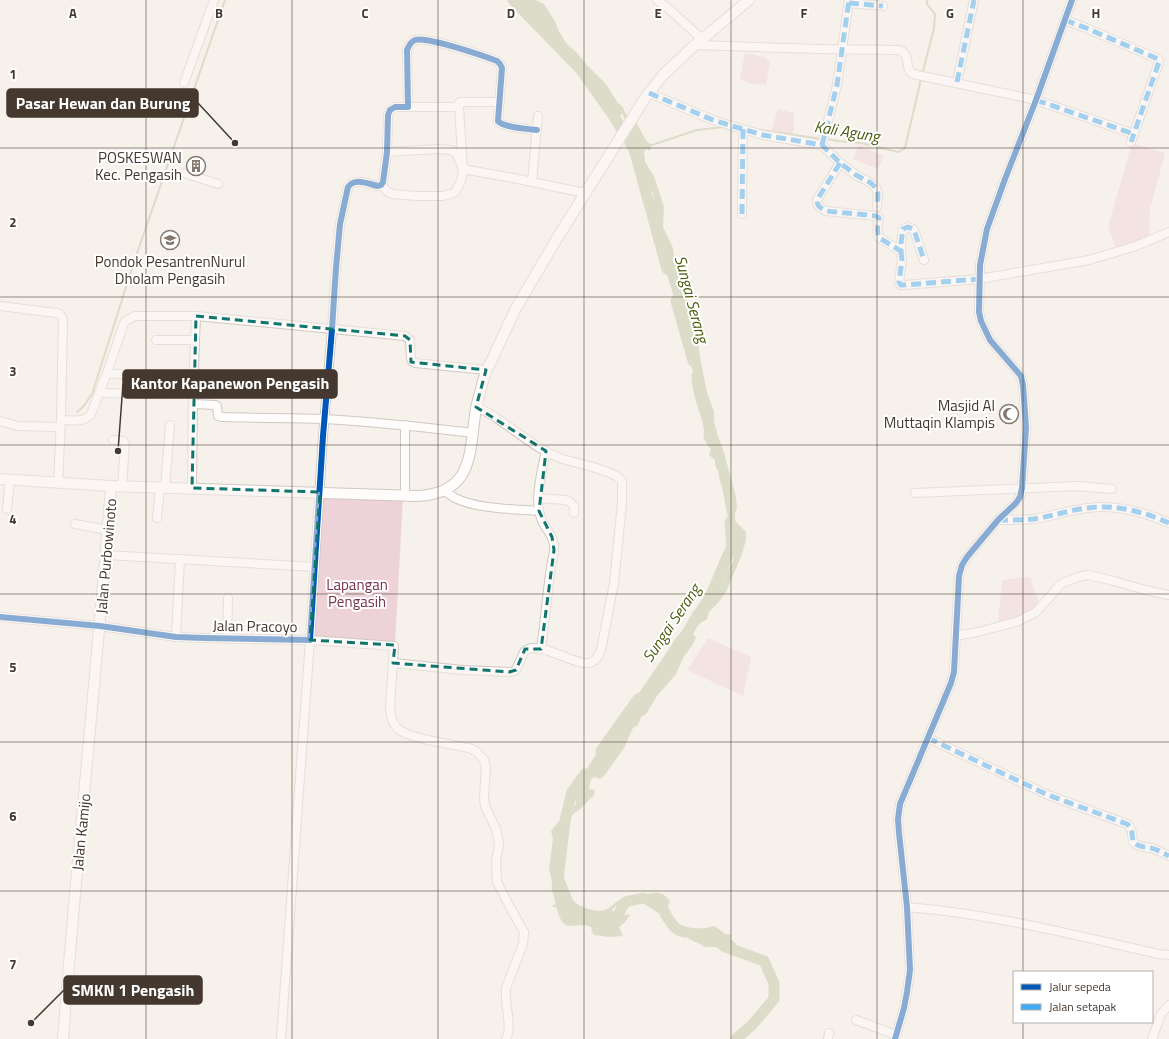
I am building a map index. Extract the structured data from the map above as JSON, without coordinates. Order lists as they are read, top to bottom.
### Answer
{
  "streets": {
    "main road": ["Jalan Purbowinoto", "Jalan Kamijo"],
    "street": ["Jalan Pracoyo"]
  },
  "crossings": [
    ["Jalan Purbowinoto", "Jalan Pracoyo"],
    ["Jalan Purbowinoto", "Jalan Kamijo"],
    ["Jalan Pracoyo", "Jalan Kamijo"]
  ],
  "water": ["Kali Agung", "Sungai Serang"],
  "parks": ["Lapangan Pengasih"],
  "places": {
    "other": ["Pasar Hewan dan Burung", "Kantor Kapanewon Pengasih", "SMKN 1 Pengasih"],
    "building": ["POSKESWAN Kec. Pengasih"],
    "school or university": ["Pondok PesantrenNurul Dholam Pengasih"],
    "mosque": ["Masjid Al Muttaqin Klampis"]
  },
  "legend": ["Jalur sepeda", "Jalan setapak"],
  "grid": {
    "columns": [
      "A",
      "B",
      "C",
      "D",
      "E",
      "F",
      "G",
      "H"
    ],
    "rows": [
      "1",
      "2",
      "3",
      "4",
      "5",
      "6",
      "7"
    ]
  }
}
